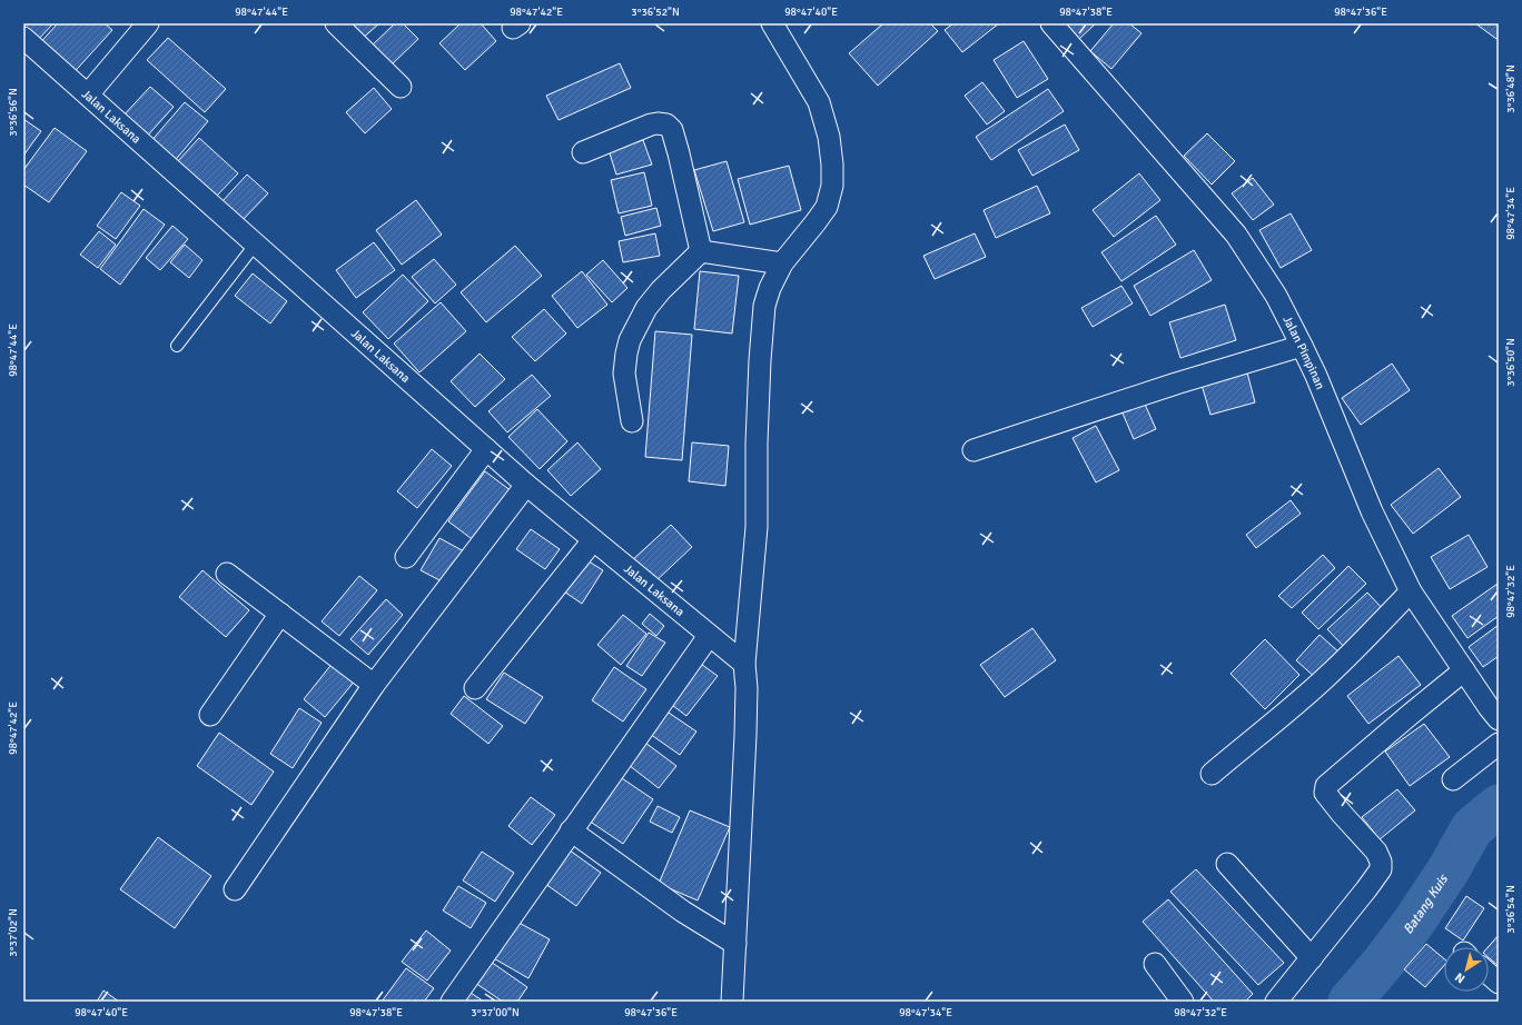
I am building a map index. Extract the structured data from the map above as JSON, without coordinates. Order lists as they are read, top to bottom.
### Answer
{
  "streets": {
    "street": ["Jalan Laksana", "Jalan Pimpinan"]
  },
  "water": ["Batang Kuis"],
  "north": "bottom left",
  "coordinates": [
    "98°47'44\"E",
    "98°47'42\"E",
    "3°36'52\"N",
    "98°47'40\"E",
    "98°47'38\"E",
    "98°47'36\"E",
    "3°36'48\"N",
    "3°36'56\"N",
    "98°47'34\"E",
    "3°36'50\"N",
    "98°47'32\"E",
    "3°36'54\"N",
    "3°37'02\"N",
    "3°37'00\"N"
  ]
}
